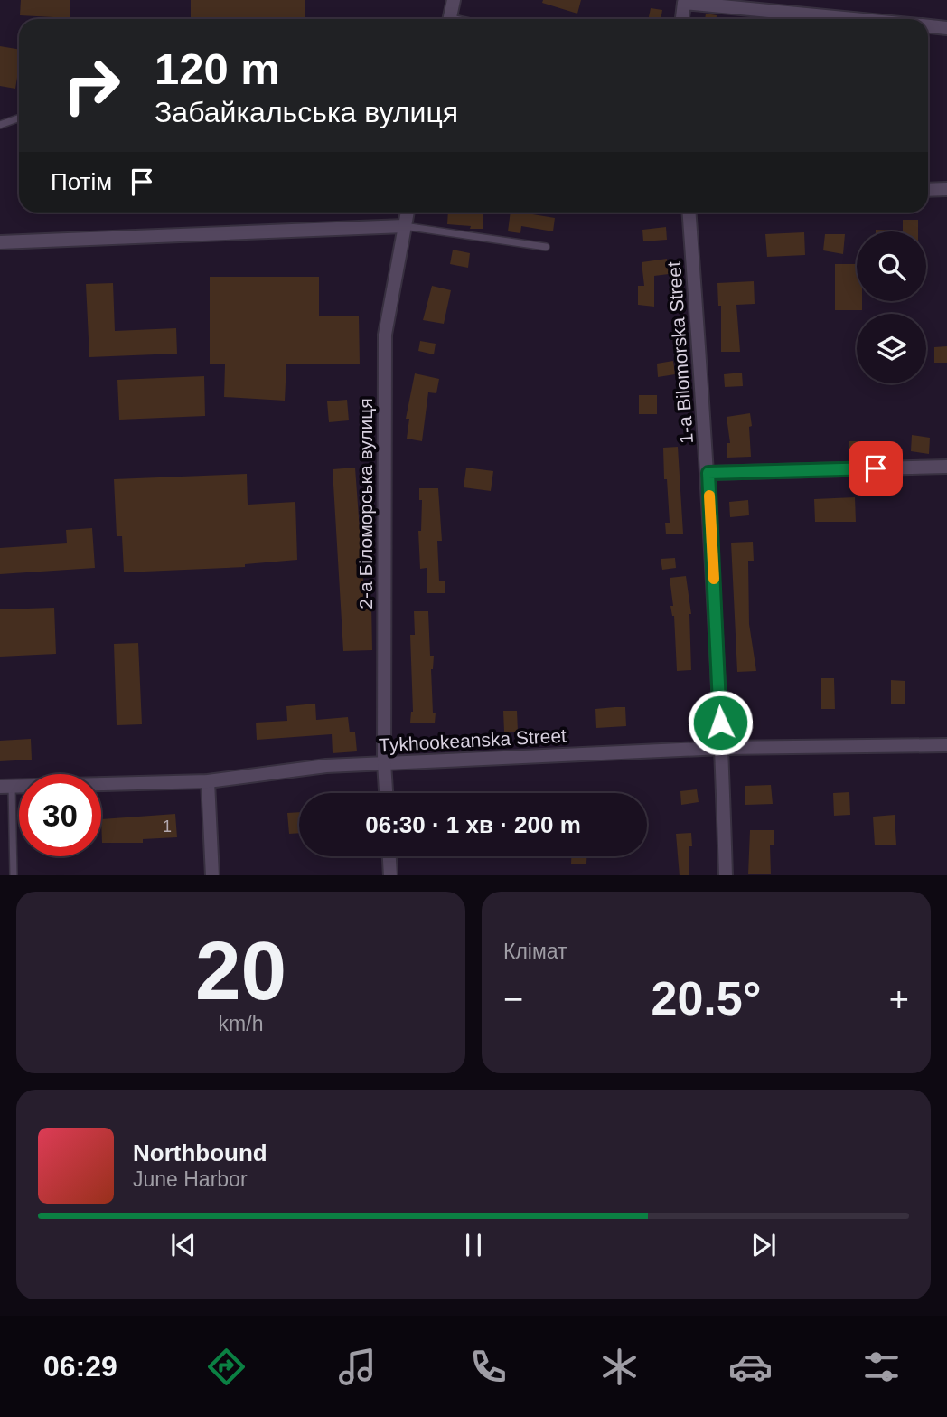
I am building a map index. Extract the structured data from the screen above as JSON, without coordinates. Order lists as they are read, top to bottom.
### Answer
{
  "streets": {
    "street": ["1-a Bilomorska Street", "2-а Біломорська вулиця", "Tykhookeanska Street"]
  },
  "crossings": [
    ["1-a Bilomorska Street", "Tykhookeanska Street"],
    ["2-а Біломорська вулиця", "Tykhookeanska Street"]
  ],
  "house_numbers": ["1"],
  "page": {
    "turn": ["120 m", "Забайкальська вулиця"],
    "then": "Потім",
    "limit": "30",
    "trip": "06:30 · 1 хв · 200 m",
    "tile": [
      ["20", "km/h"],
      "Клімат"
    ],
    "heat": ["−", "20.5°", "+"],
    "song": ["Northbound", "June Harbor"],
    "tabs": "06:29"
  }
}
